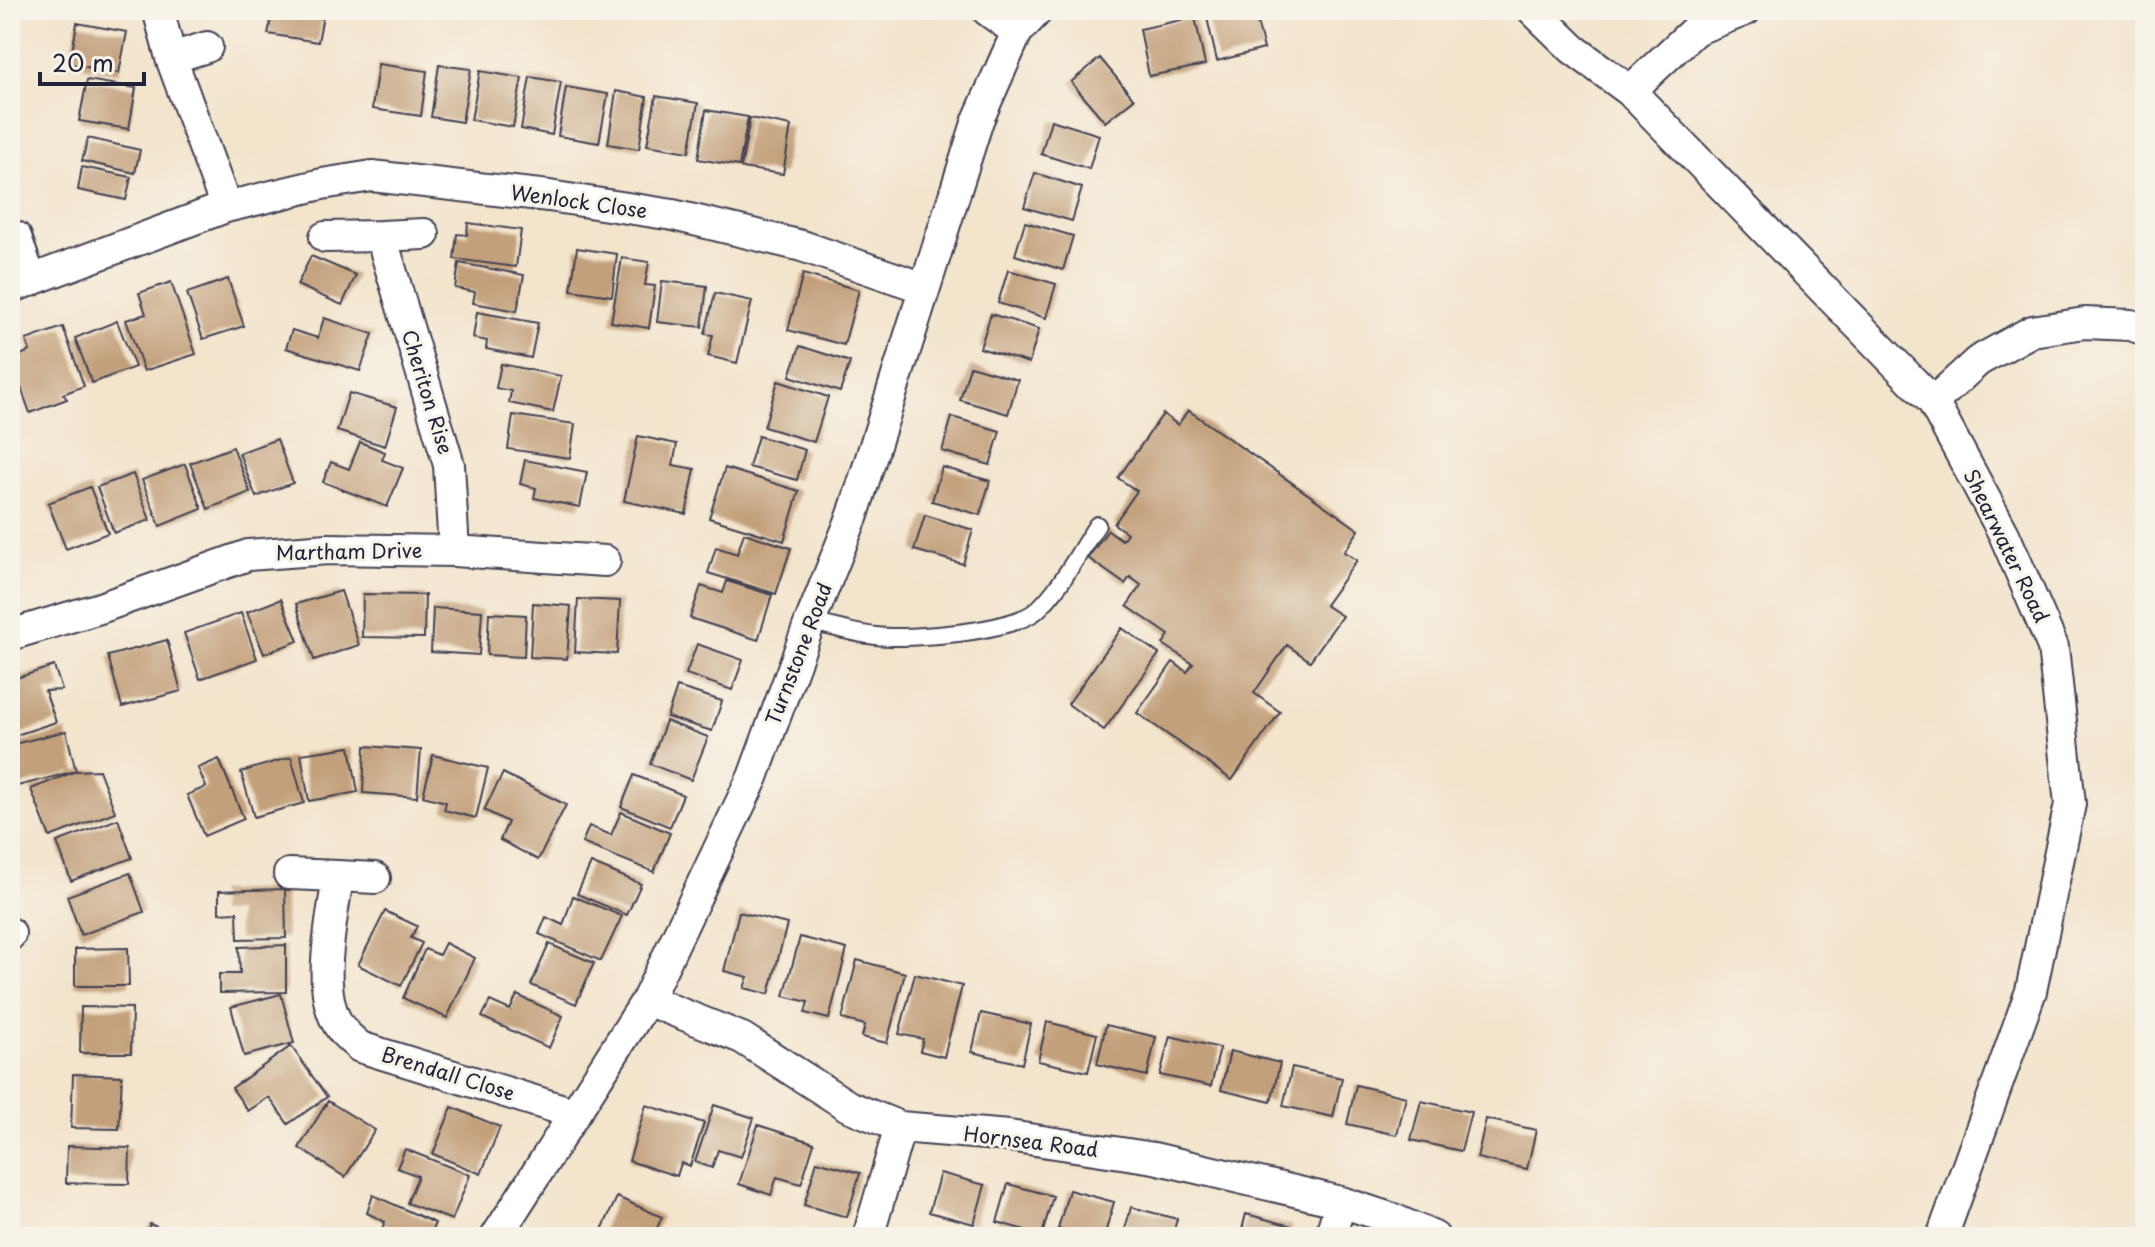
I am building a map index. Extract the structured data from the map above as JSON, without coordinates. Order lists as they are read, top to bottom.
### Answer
{
  "streets": {
    "street": [
      "Wenlock Close",
      "Cheriton Rise",
      "Shearwater Road",
      "Martham Drive",
      "Turnstone Road",
      "Brendall Close",
      "Hornsea Road"
    ]
  },
  "crossings": [
    ["Wenlock Close", "Turnstone Road"],
    ["Cheriton Rise", "Martham Drive"],
    ["Turnstone Road", "Brendall Close"],
    ["Turnstone Road", "Hornsea Road"]
  ],
  "scale_bar": "20 m"
}
